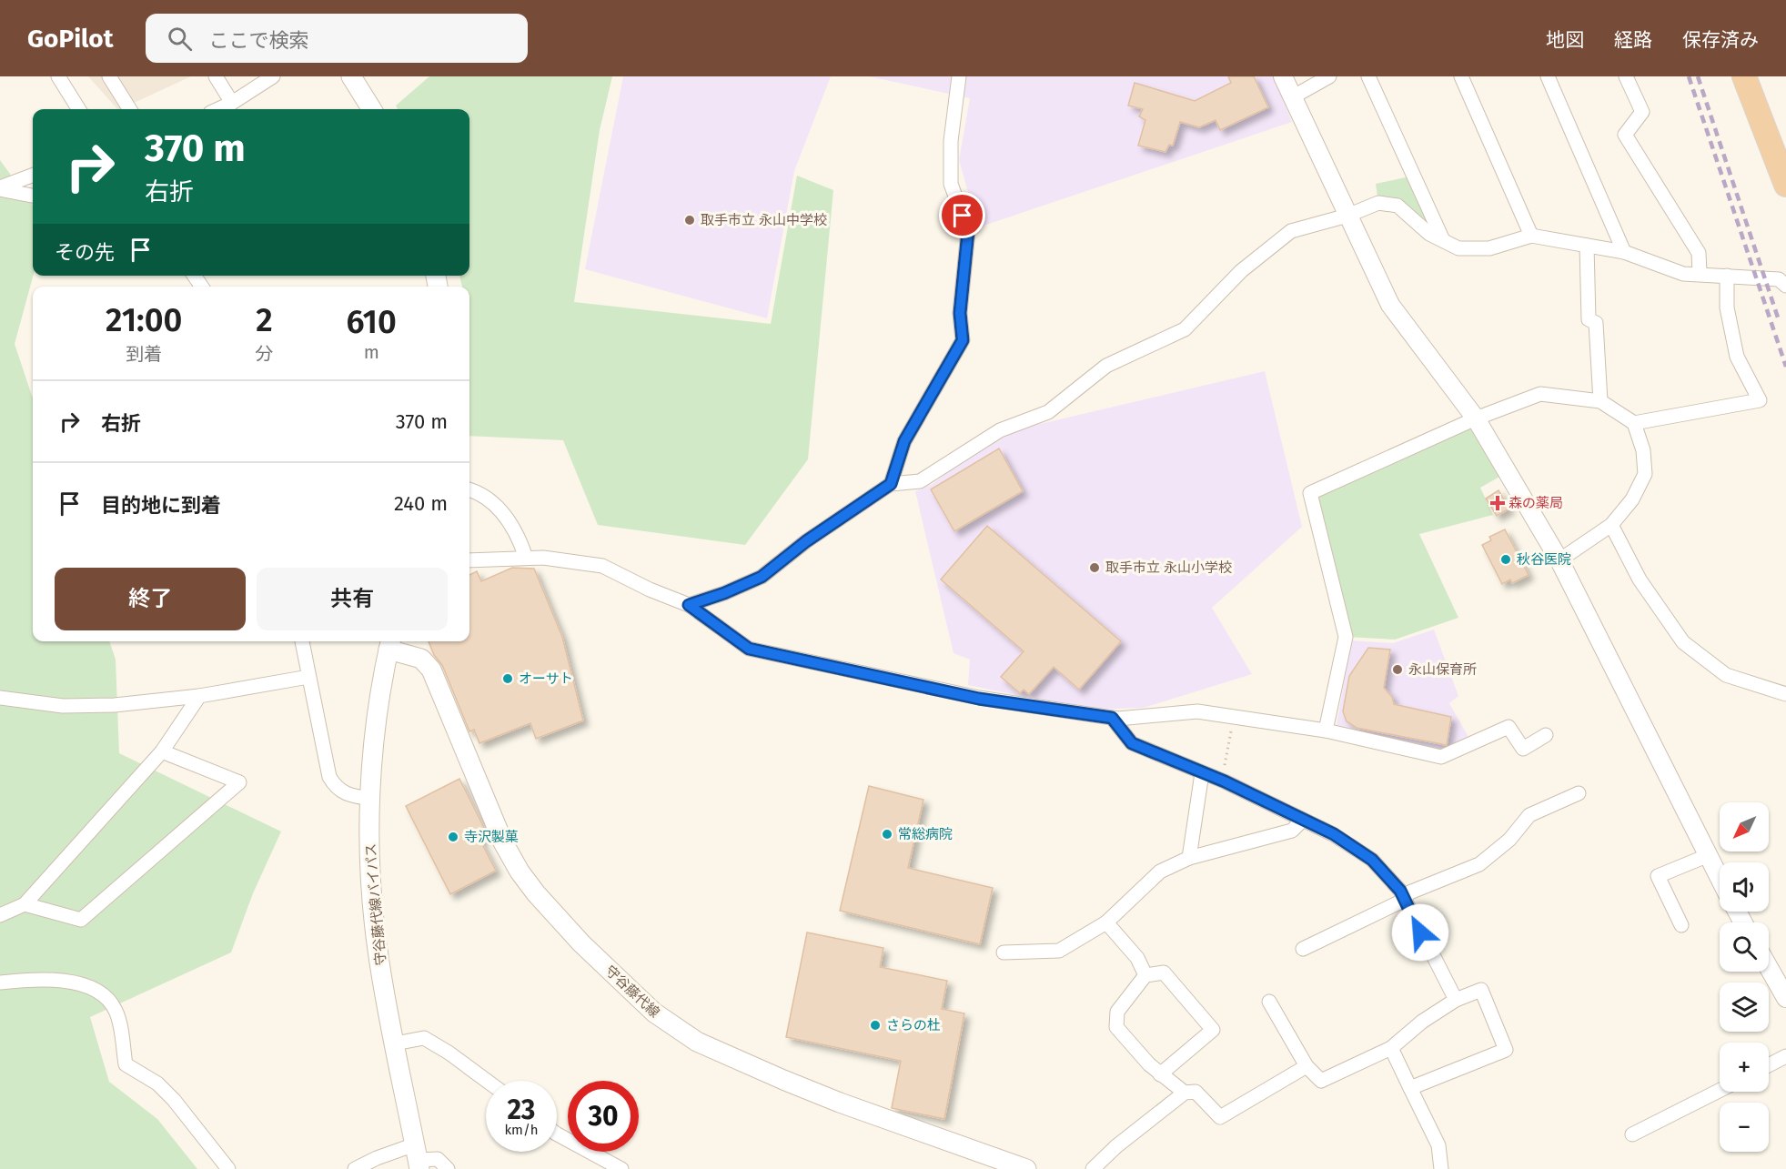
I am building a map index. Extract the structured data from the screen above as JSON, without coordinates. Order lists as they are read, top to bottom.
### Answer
{
  "streets": {
    "main road": ["守谷藤代線バイパス", "守谷藤代線"]
  },
  "crossings": [
    ["守谷藤代線バイパス", "守谷藤代線"]
  ],
  "places": {
    "other": [
      "取手市立 永山中学校",
      "秋谷医院",
      "取手市立 永山小学校",
      "永山保育所",
      "オーサト",
      "常総病院",
      "寺沢製菓",
      "さらの杜"
    ],
    "health": ["森の薬局"]
  },
  "north": "bottom left",
  "page": {
    "header": "GoPilot",
    "search": "ここで検索",
    "nav": ["地図", "経路", "保存済み"],
    "turn": ["370 m", "右折"],
    "then": "その先",
    "eta": [
      "21:00",
      "到着",
      "2",
      "分",
      "610",
      "m"
    ],
    "list": [
      {
        "name": "右折",
        "value": "370 m"
      },
      {
        "name": "目的地に到着",
        "value": "240 m"
      }
    ],
    "buttons": ["終了", "共有"],
    "map_buttons": ["+", "−"],
    "speed": "23 km/h",
    "limit": "30"
  }
}
